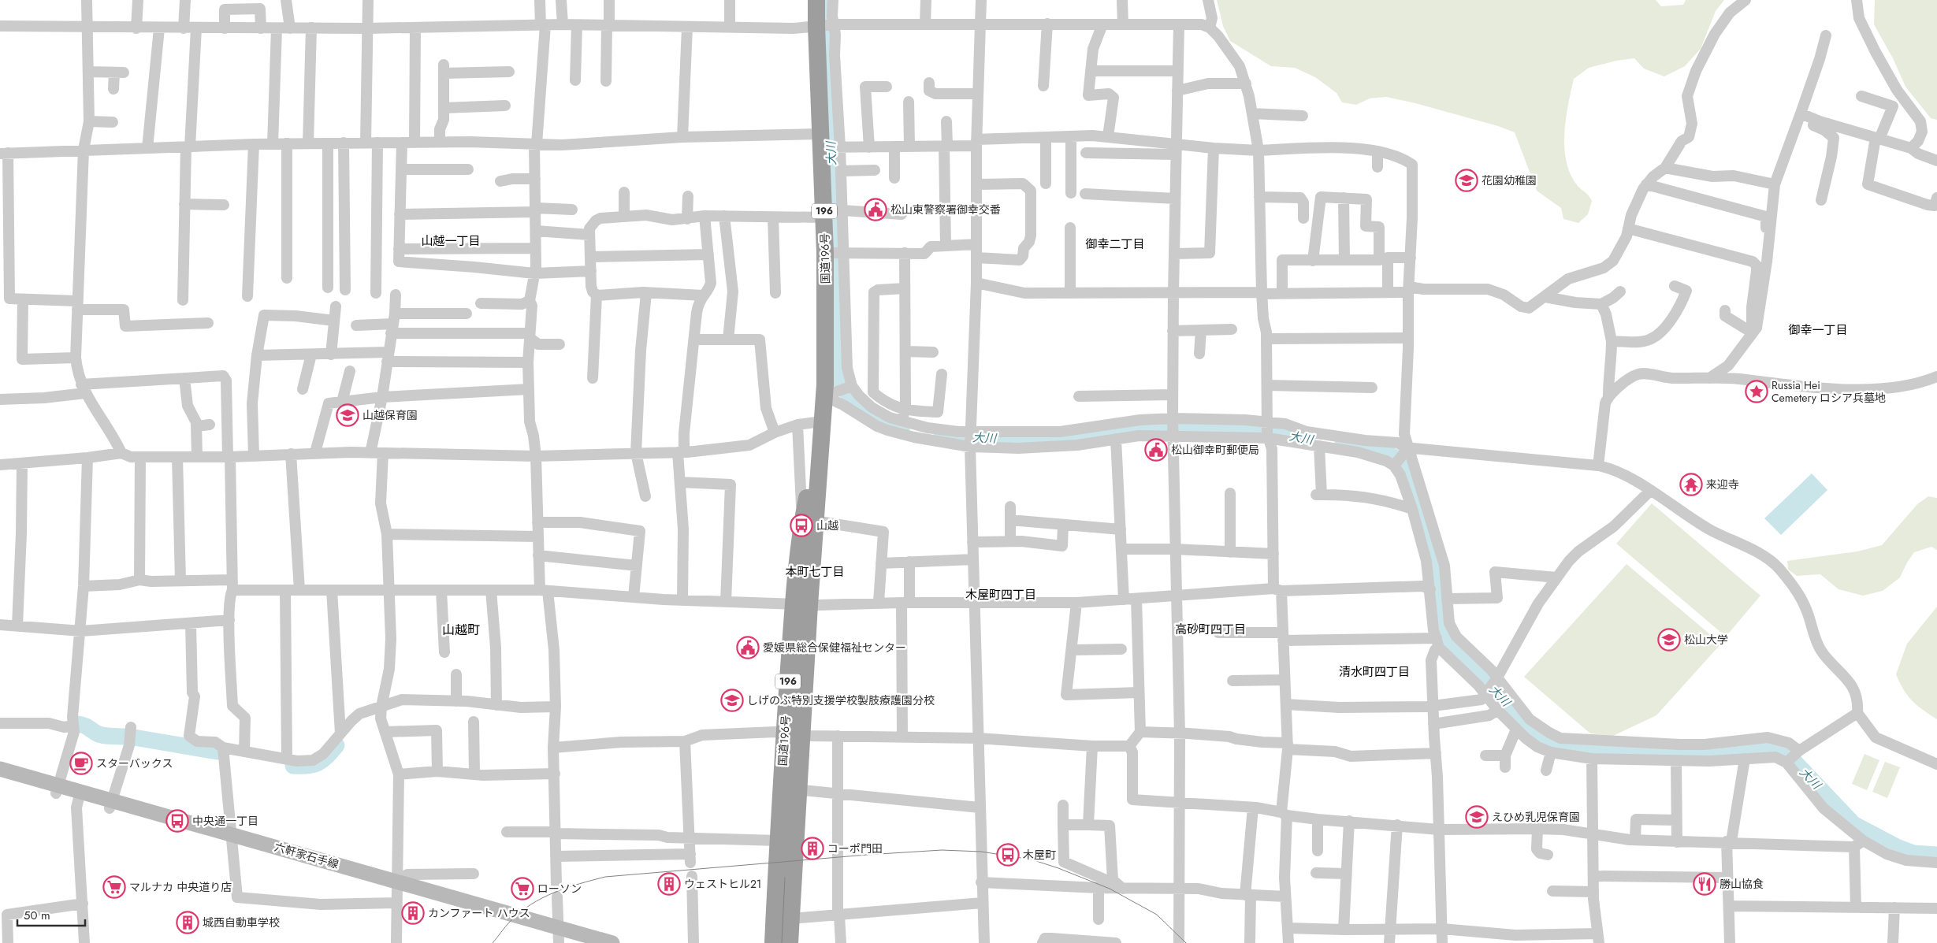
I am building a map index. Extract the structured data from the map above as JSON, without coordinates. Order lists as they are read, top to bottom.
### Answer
{
  "streets": {
    "highway": ["196", "国道196号"],
    "main road": ["六軒家石手線"]
  },
  "districts": [
    "山越一丁目",
    "御幸二丁目",
    "御幸一丁目",
    "本町七丁目",
    "木屋町四丁目",
    "山越町",
    "高砂町四丁目",
    "清水町四丁目"
  ],
  "water": ["大川"],
  "places": {
    "school or university": [
      "花園幼稚園",
      "山越保育園",
      "松山大学",
      "しげのぶ特別支援学校製肢療護園分校",
      "えひめ乳児保育園"
    ],
    "public building": ["松山東警察署御幸交番", "松山御幸町郵便局", "愛媛県総合保健福祉センター"],
    "place": ["Russia Hei Cemetery ロシア兵墓地"],
    "temple": ["来迎寺"],
    "bus stop": ["山越", "中央通一丁目", "木屋町"],
    "cafe": ["スターバックス"],
    "building": [
      "コーポ門田",
      "ウェストヒル21",
      "カンファート ハウス",
      "城西自動車学校"
    ],
    "restaurant": ["勝山協食"],
    "supermarket": ["マルナカ 中央道り店", "ローソン"]
  },
  "scale_bar": "50 m"
}
